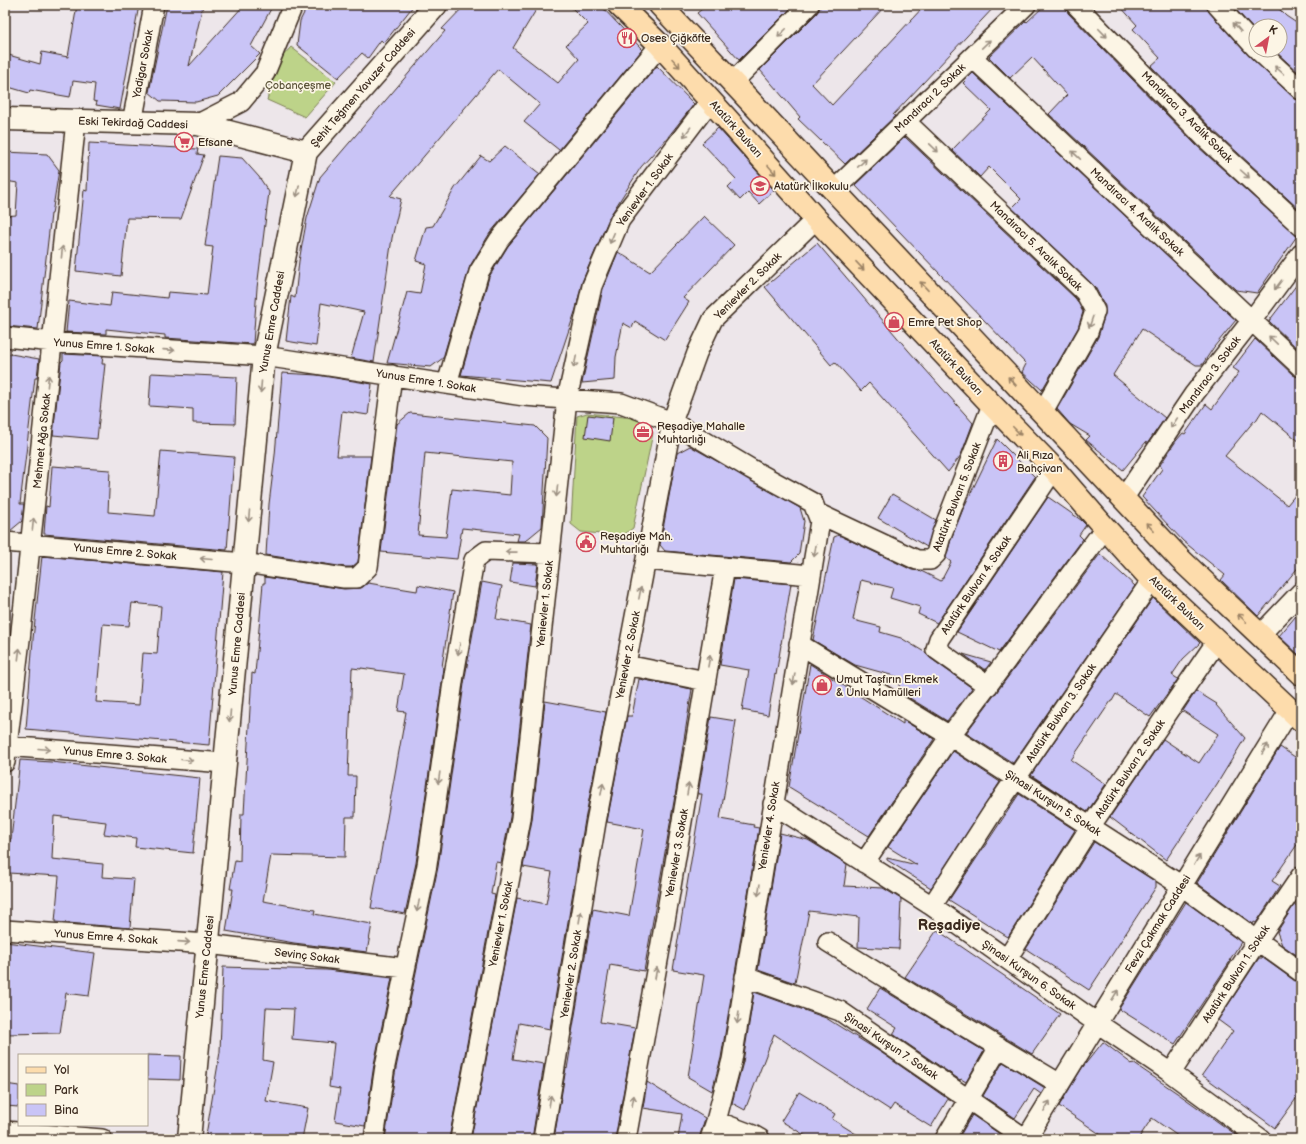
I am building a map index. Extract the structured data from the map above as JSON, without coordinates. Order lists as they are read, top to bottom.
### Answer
{
  "streets": {
    "main road": ["Atatürk Bulvarı"],
    "street": [
      "Yadigar Sokak",
      "Şehit Teğmen Yavuzer Caddesi",
      "Mandıracı 2. Sokak",
      "Mandıracı 3. Aralık Sokak",
      "Eski Tekirdağ Caddesi",
      "Yenievler 1. Sokak",
      "Mandıracı 4. Aralık Sokak",
      "Mandıracı 5. Aralık Sokak",
      "Yenievler 2. Sokak",
      "Yunus Emre Caddesi",
      "Yunus Emre 1. Sokak",
      "Mandıracı 3. Sokak",
      "Mehmet Ağa Sokak",
      "Atatürk Bulvarı 5. Sokak",
      "Yunus Emre 2. Sokak",
      "Atatürk Bulvarı 4. Sokak",
      "Atatürk Bulvarı 3. Sokak",
      "Yunus Emre 3. Sokak",
      "Atatürk Bulvarı 2. Sokak",
      "Şinasi Kurşun 5. Sokak",
      "Yenievler 4. Sokak",
      "Yenievler 3. Sokak",
      "Fevzi Çakmak Caddesi",
      "Yunus Emre 4. Sokak",
      "Sevinç Sokak",
      "Atatürk Bulvarı 1. Sokak",
      "Şinasi Kurşun 6. Sokak",
      "Şinasi Kurşun 7. Sokak"
    ]
  },
  "crossings": [
    ["Yadigar Sokak", "Eski Tekirdağ Caddesi"],
    ["Şehit Teğmen Yavuzer Caddesi", "Eski Tekirdağ Caddesi"],
    ["Şehit Teğmen Yavuzer Caddesi", "Yunus Emre Caddesi"],
    ["Mandıracı 2. Sokak", "Mandıracı 4. Aralık Sokak"],
    ["Mandıracı 2. Sokak", "Mandıracı 5. Aralık Sokak"],
    ["Eski Tekirdağ Caddesi", "Yunus Emre Caddesi"],
    ["Eski Tekirdağ Caddesi", "Mehmet Ağa Sokak"],
    ["Atatürk Bulvarı", "Yenievler 1. Sokak"],
    ["Atatürk Bulvarı", "Yenievler 2. Sokak"],
    ["Atatürk Bulvarı", "Atatürk Bulvarı 5. Sokak"],
    ["Atatürk Bulvarı", "Atatürk Bulvarı 4. Sokak"],
    ["Atatürk Bulvarı", "Atatürk Bulvarı 3. Sokak"],
    ["Atatürk Bulvarı", "Atatürk Bulvarı 2. Sokak"],
    ["Atatürk Bulvarı", "Fevzi Çakmak Caddesi"],
    ["Yenievler 1. Sokak", "Yunus Emre 1. Sokak"],
    ["Mandıracı 4. Aralık Sokak", "Mandıracı 3. Sokak"],
    ["Yenievler 2. Sokak", "Yunus Emre 1. Sokak"],
    ["Yunus Emre Caddesi", "Yunus Emre 1. Sokak"],
    ["Yunus Emre Caddesi", "Yunus Emre 2. Sokak"],
    ["Yunus Emre Caddesi", "Yunus Emre 3. Sokak"],
    ["Yunus Emre Caddesi", "Yunus Emre 4. Sokak"],
    ["Yunus Emre Caddesi", "Sevinç Sokak"],
    ["Yunus Emre 1. Sokak", "Mehmet Ağa Sokak"],
    ["Yunus Emre 1. Sokak", "Atatürk Bulvarı 5. Sokak"],
    ["Yunus Emre 1. Sokak", "Yunus Emre 2. Sokak"],
    ["Yunus Emre 1. Sokak", "Yenievler 4. Sokak"],
    ["Mehmet Ağa Sokak", "Yunus Emre 2. Sokak"],
    ["Mehmet Ağa Sokak", "Yunus Emre 3. Sokak"],
    ["Atatürk Bulvarı 5. Sokak", "Yenievler 4. Sokak"],
    ["Atatürk Bulvarı 3. Sokak", "Şinasi Kurşun 5. Sokak"],
    ["Atatürk Bulvarı 3. Sokak", "Şinasi Kurşun 6. Sokak"],
    ["Atatürk Bulvarı 2. Sokak", "Şinasi Kurşun 5. Sokak"],
    ["Atatürk Bulvarı 2. Sokak", "Şinasi Kurşun 6. Sokak"],
    ["Şinasi Kurşun 5. Sokak", "Yenievler 4. Sokak"],
    ["Şinasi Kurşun 5. Sokak", "Fevzi Çakmak Caddesi"],
    ["Şinasi Kurşun 5. Sokak", "Atatürk Bulvarı 1. Sokak"],
    ["Yenievler 4. Sokak", "Şinasi Kurşun 6. Sokak"],
    ["Yenievler 4. Sokak", "Şinasi Kurşun 7. Sokak"],
    ["Fevzi Çakmak Caddesi", "Şinasi Kurşun 6. Sokak"],
    ["Fevzi Çakmak Caddesi", "Şinasi Kurşun 7. Sokak"],
    ["Yunus Emre 4. Sokak", "Sevinç Sokak"],
    ["Atatürk Bulvarı 1. Sokak", "Şinasi Kurşun 6. Sokak"]
  ],
  "one_way": [
    "Mandıracı 3. Aralık Sokak",
    "Mandıracı 4. Aralık Sokak",
    "Mandıracı 5. Aralık Sokak",
    "Yenievler 2. Sokak",
    "Yunus Emre Caddesi",
    "Mandıracı 3. Sokak",
    "Mehmet Ağa Sokak",
    "Yunus Emre 2. Sokak",
    "Yunus Emre 3. Sokak",
    "Yenievler 4. Sokak",
    "Yenievler 3. Sokak",
    "Fevzi Çakmak Caddesi",
    "Yunus Emre 4. Sokak"
  ],
  "districts": ["Reşadiye"],
  "parks": ["Çobançeşme"],
  "places": {
    "restaurant": ["Oses Çiğköfte"],
    "supermarket": ["Efsane"],
    "school or university": ["Atatürk İlkokulu"],
    "shop": ["Emre Pet Shop", "Umut Taşfırın Ekmek & Unlu Mamülleri"],
    "office": ["Reşadiye Mahalle Muhtarlığı"],
    "building": ["Ali Rıza Bahçivan"],
    "public building": ["Reşadiye Mah. Muhtarlığı"]
  },
  "legend": ["Yol", "Park", "Bina"],
  "north": "top right"
}
